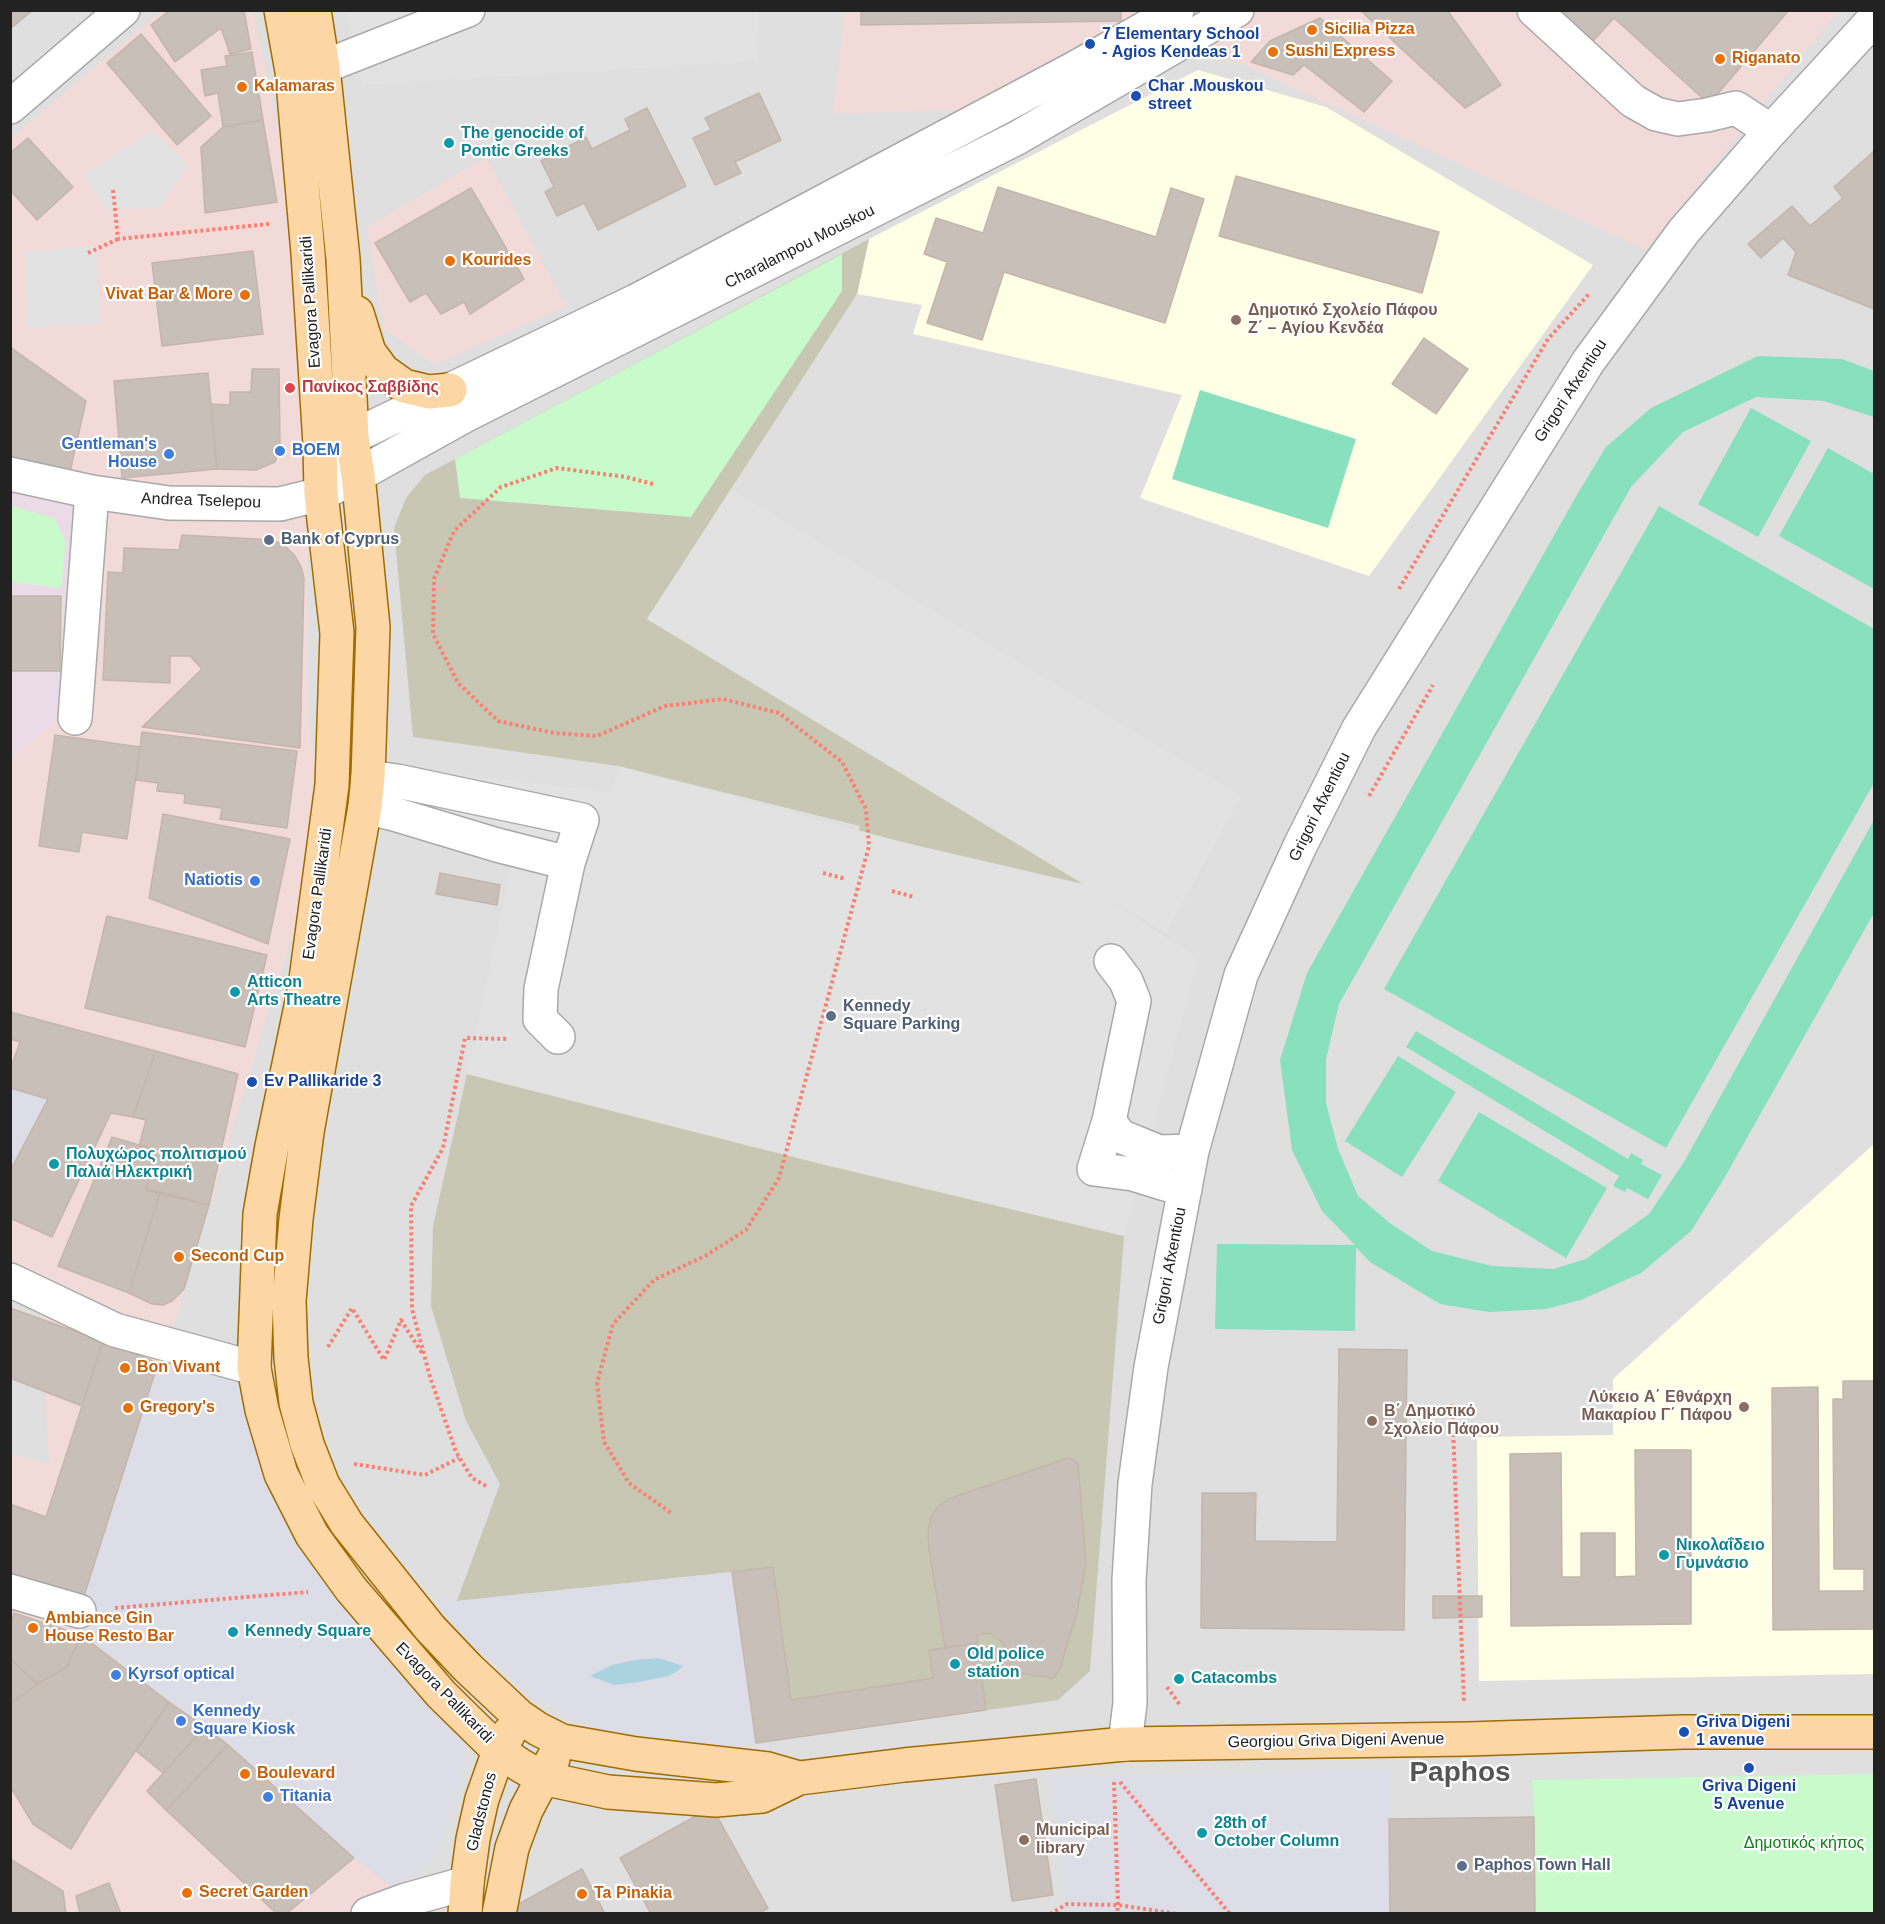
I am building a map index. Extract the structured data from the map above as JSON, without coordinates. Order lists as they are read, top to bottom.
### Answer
{
  "streets": {
    "main road": ["Evagora Pallikaridi", "Georgiou Griva Digeni Avenue", "Gladstonos"],
    "street": ["Charalampou Mouskou", "Grigori Afxentiou", "Andrea Tselepou"]
  },
  "crossings": [
    ["Charalampou Mouskou", "Evagora Pallikaridi"],
    ["Charalampou Mouskou", "Andrea Tselepou"],
    ["Evagora Pallikaridi", "Andrea Tselepou"],
    ["Evagora Pallikaridi", "Georgiou Griva Digeni Avenue"],
    ["Evagora Pallikaridi", "Gladstonos"],
    ["Grigori Afxentiou", "Georgiou Griva Digeni Avenue"]
  ],
  "districts": ["Paphos"],
  "parks": ["Δημοτικός κήπος"],
  "places": [
    "Sicilia Pizza",
    "7 Elementary School - Agios Kendeas 1",
    "Sushi Express",
    "Riganato",
    "Kalamaras",
    "Char .Mouskou street",
    "The genocide of Pontic Greeks",
    "Kourides",
    "Vivat Bar & More",
    "Δημοτικό Σχολείο Πάφου Ζ΄ – Αγίου Κενδέα",
    "Πανίκος Σαββίδης",
    "BOEM",
    "Gentleman's House",
    "Bank of Cyprus",
    "Natiotis",
    "Atticon Arts Theatre",
    "Kennedy Square Parking",
    "Ev Pallikaride 3",
    "Πολυχώρος πολιτισμού Παλιά Ηλεκτρική",
    "Second Cup",
    "Bon Vivant",
    "Λύκειο Α΄ Εθνάρχη Μακαρίου Γ΄ Πάφου",
    "Gregory's",
    "Β΄ Δημοτικό Σχολείο Πάφου",
    "Νικολαΐδειο Γυμνάσιο",
    "Ambiance Gin House Resto Bar",
    "Kennedy Square",
    "Old police station",
    "Kyrsof optical",
    "Catacombs",
    "Kennedy Square Kiosk",
    "Griva Digeni 1 avenue",
    "Griva Digeni 5 Avenue",
    "Boulevard",
    "Titania",
    "28th of October Column",
    "Municipal library",
    "Paphos Town Hall",
    "Secret Garden",
    "Ta Pinakia"
  ]
}
